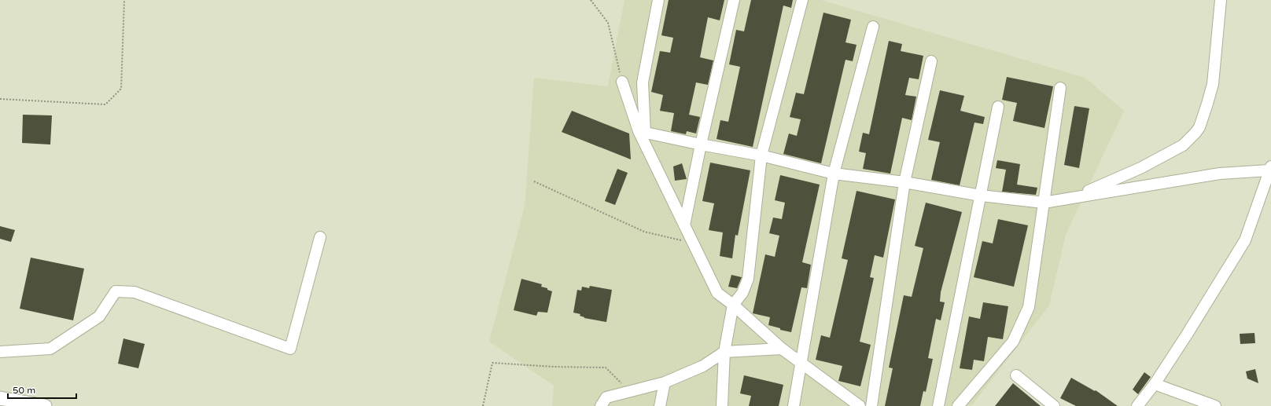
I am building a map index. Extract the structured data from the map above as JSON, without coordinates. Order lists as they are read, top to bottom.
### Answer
{
  "scale_bar": "50 m"
}
